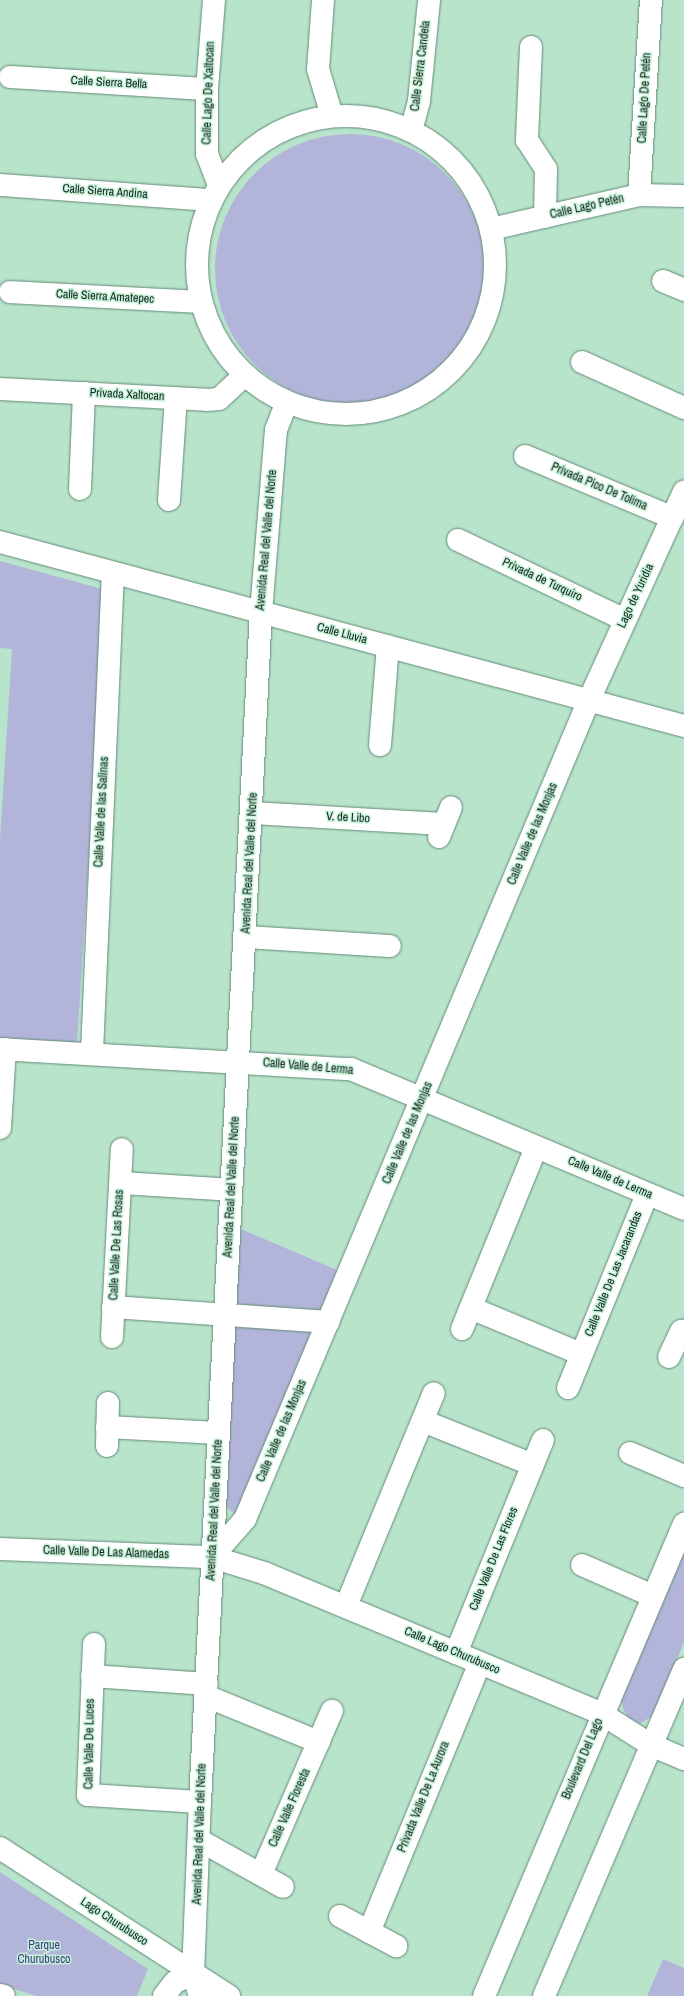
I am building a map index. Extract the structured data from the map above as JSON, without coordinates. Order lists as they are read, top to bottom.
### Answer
{
  "streets": {
    "street": [
      "Calle Sierra Candela",
      "Calle Sierra Bella",
      "Calle Lago De Xaltocan",
      "Calle Lago De Petén",
      "Calle Sierra Andina",
      "Calle Lago Petén",
      "Calle Sierra Amatepec",
      "Privada Xaltocan",
      "Privada Pico De Tolima",
      "Avenida Real del Valle del Norte",
      "Privada de Turquiro",
      "Lago de Yuridia",
      "Calle Lluvia",
      "Calle Valle de las Salinas",
      "V. de Libo",
      "Calle Valle de las Monjas",
      "Calle Valle de Lerma",
      "Calle Valle De Las Rosas",
      "Calle Valle De Las Jacarandas",
      "Calle Valle De Las Alamedas",
      "Calle Valle De Las Flores",
      "Calle Lago Churubusco",
      "Calle Valle De Luces",
      "Boulevard Del Lago",
      "Privada Valle De La Aurora",
      "Calle Valle Floresta",
      "Lago Churubusco"
    ]
  },
  "crossings": [
    ["Calle Sierra Bella", "Calle Lago De Xaltocan"],
    ["Calle Lago De Xaltocan", "Calle Sierra Andina"],
    ["Calle Lago De Petén", "Calle Lago Petén"],
    ["Privada Pico De Tolima", "Lago de Yuridia"],
    ["Avenida Real del Valle del Norte", "Calle Lluvia"],
    ["Avenida Real del Valle del Norte", "V. de Libo"],
    ["Avenida Real del Valle del Norte", "Calle Valle de las Monjas"],
    ["Avenida Real del Valle del Norte", "Calle Valle de Lerma"],
    ["Avenida Real del Valle del Norte", "Calle Valle De Las Rosas"],
    ["Avenida Real del Valle del Norte", "Calle Valle De Las Alamedas"],
    ["Avenida Real del Valle del Norte", "Calle Lago Churubusco"],
    ["Avenida Real del Valle del Norte", "Calle Valle De Luces"],
    ["Avenida Real del Valle del Norte", "Lago Churubusco"],
    ["Privada de Turquiro", "Lago de Yuridia"],
    ["Lago de Yuridia", "Calle Lluvia"],
    ["Lago de Yuridia", "Calle Valle de las Monjas"],
    ["Calle Lluvia", "Calle Valle de las Salinas"],
    ["Calle Lluvia", "Calle Valle de las Monjas"],
    ["Calle Valle de las Salinas", "Calle Valle de Lerma"],
    ["Calle Valle de las Monjas", "Calle Valle de Lerma"],
    ["Calle Valle de las Monjas", "Calle Valle De Las Rosas"],
    ["Calle Valle de las Monjas", "Calle Valle De Las Alamedas"],
    ["Calle Valle de las Monjas", "Calle Lago Churubusco"],
    ["Calle Valle de Lerma", "Calle Valle De Las Jacarandas"],
    ["Calle Valle De Las Alamedas", "Calle Lago Churubusco"],
    ["Calle Valle De Las Flores", "Calle Lago Churubusco"],
    ["Calle Lago Churubusco", "Boulevard Del Lago"],
    ["Calle Lago Churubusco", "Privada Valle De La Aurora"]
  ],
  "parks": ["Parque Churubusco"]
}
